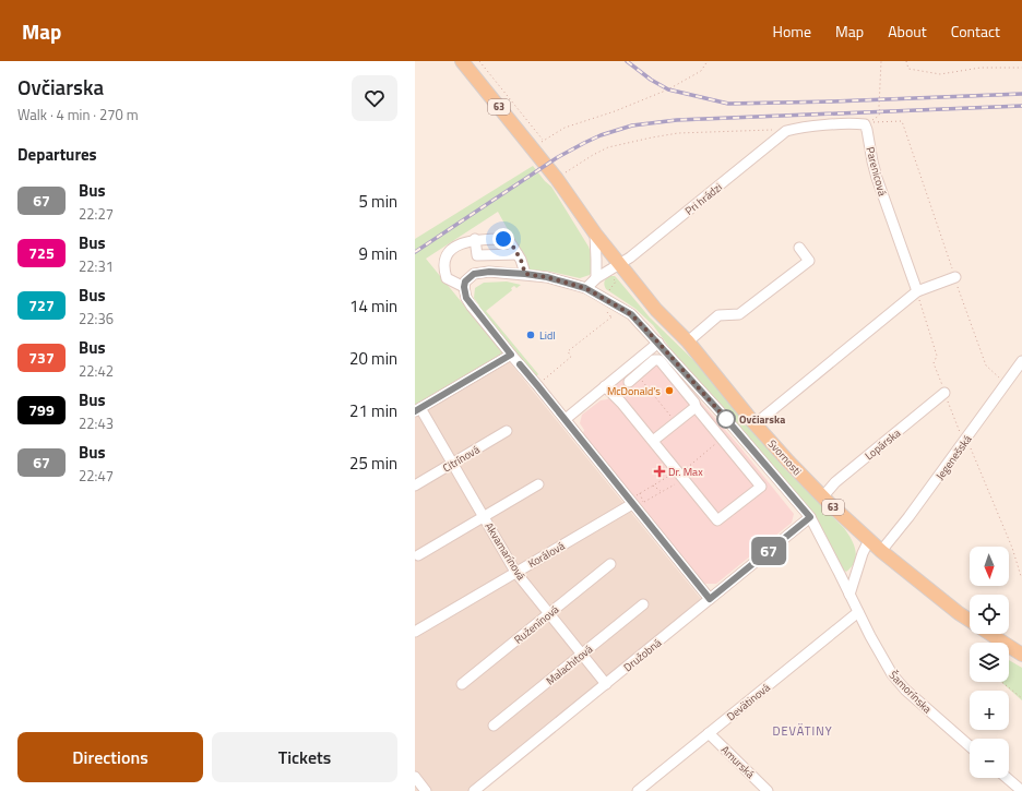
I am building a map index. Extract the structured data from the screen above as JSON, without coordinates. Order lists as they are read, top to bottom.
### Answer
{
  "streets": {
    "main road": ["63", "Svornosti"],
    "street": [
      "Parenicová",
      "Pri hrádzi",
      "Lopárska",
      "Jegenešská",
      "Citrínová",
      "Akvamarínová",
      "Korálová",
      "Ruženínová",
      "Družobná",
      "Malachitová",
      "Šamorínska",
      "Devätinová",
      "Amurská"
    ]
  },
  "crossings": [
    ["63", "Svornosti"],
    ["Parenicová", "Pri hrádzi"],
    ["Pri hrádzi", "Svornosti"],
    ["Pri hrádzi", "Šamorínska"],
    ["Lopárska", "Svornosti"],
    ["Svornosti", "Jegenešská"],
    ["Citrínová", "Akvamarínová"],
    ["Akvamarínová", "Korálová"],
    ["Akvamarínová", "Ruženínová"],
    ["Akvamarínová", "Družobná"],
    ["Akvamarínová", "Malachitová"],
    ["Družobná", "Šamorínska"],
    ["Šamorínska", "Devätinová"],
    ["Devätinová", "Amurská"]
  ],
  "districts": ["DEVÄTINY"],
  "places": {
    "other": ["Lidl", "McDonald's", "Ovčiarska"],
    "health": ["Dr. Max"]
  },
  "lines": ["bus line 67"],
  "north": "bottom",
  "page": {
    "header": "Map",
    "nav": [
      "Home",
      "Map",
      "About",
      "Contact"
    ],
    "heading": [
      ["Ovčiarska", "Walk · 4 min · 270 m"],
      "Departures"
    ],
    "on_map": "67",
    "list": [
      {
        "mark": "67",
        "name": "Bus",
        "note": "22:27",
        "value": "5 min"
      },
      {
        "mark": "725",
        "name": "Bus",
        "note": "22:31",
        "value": "9 min"
      },
      {
        "mark": "727",
        "name": "Bus",
        "note": "22:36",
        "value": "14 min"
      },
      {
        "mark": "737",
        "name": "Bus",
        "note": "22:42",
        "value": "20 min"
      },
      {
        "mark": "799",
        "name": "Bus",
        "note": "22:43",
        "value": "21 min"
      },
      {
        "mark": "67",
        "name": "Bus",
        "note": "22:47",
        "value": "25 min"
      }
    ],
    "map_buttons": ["+", "−"],
    "buttons": ["Directions", "Tickets"]
  }
}
